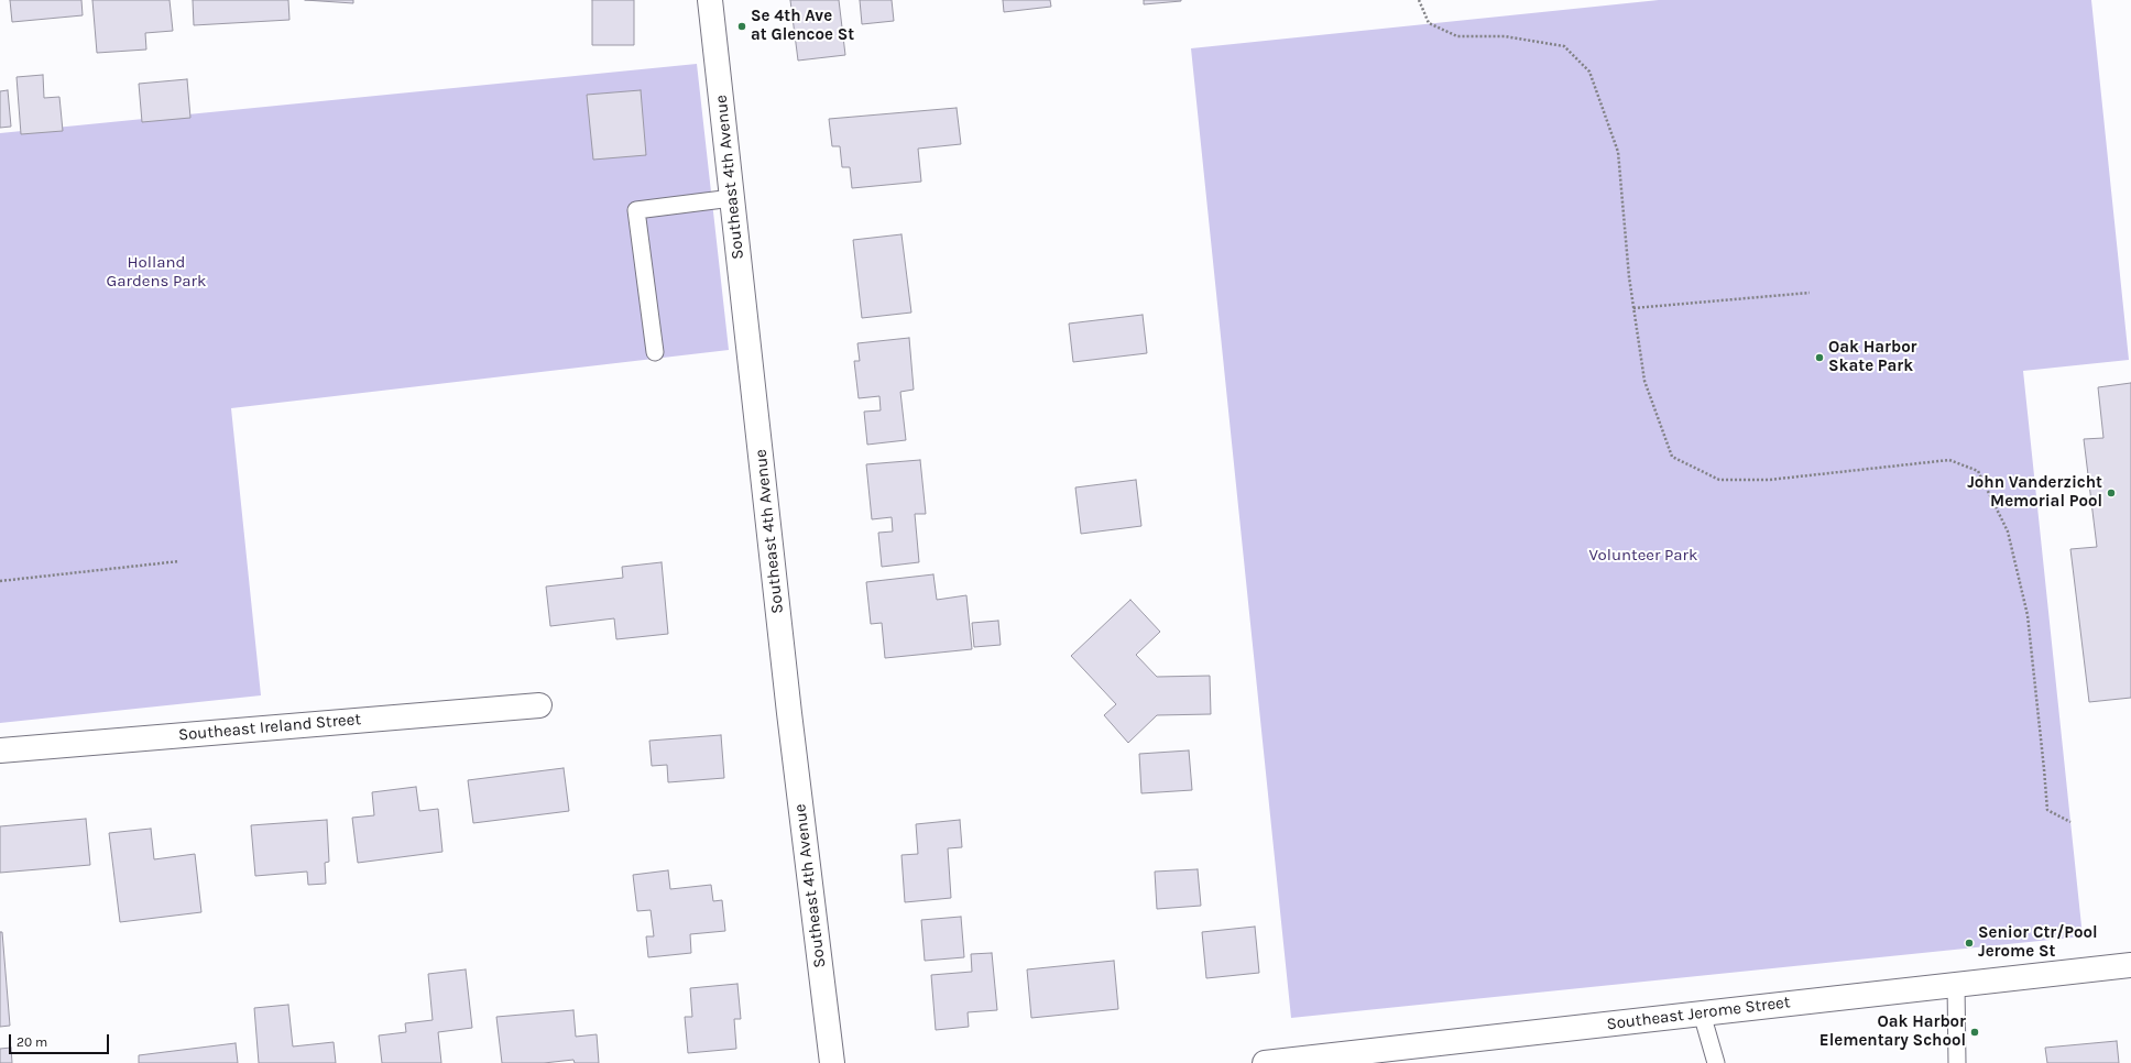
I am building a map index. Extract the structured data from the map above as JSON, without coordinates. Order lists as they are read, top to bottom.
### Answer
{
  "streets": {
    "street": ["Southeast 4th Avenue", "Southeast Ireland Street", "Southeast Jerome Street"]
  },
  "parks": ["Holland Gardens Park", "Volunteer Park"],
  "places": [
    "Se 4th Ave at Glencoe St",
    "Oak Harbor Skate Park",
    "John Vanderzicht Memorial Pool",
    "Senior Ctr/Pool Jerome St",
    "Oak Harbor Elementary School"
  ],
  "scale_bar": "20 m"
}
